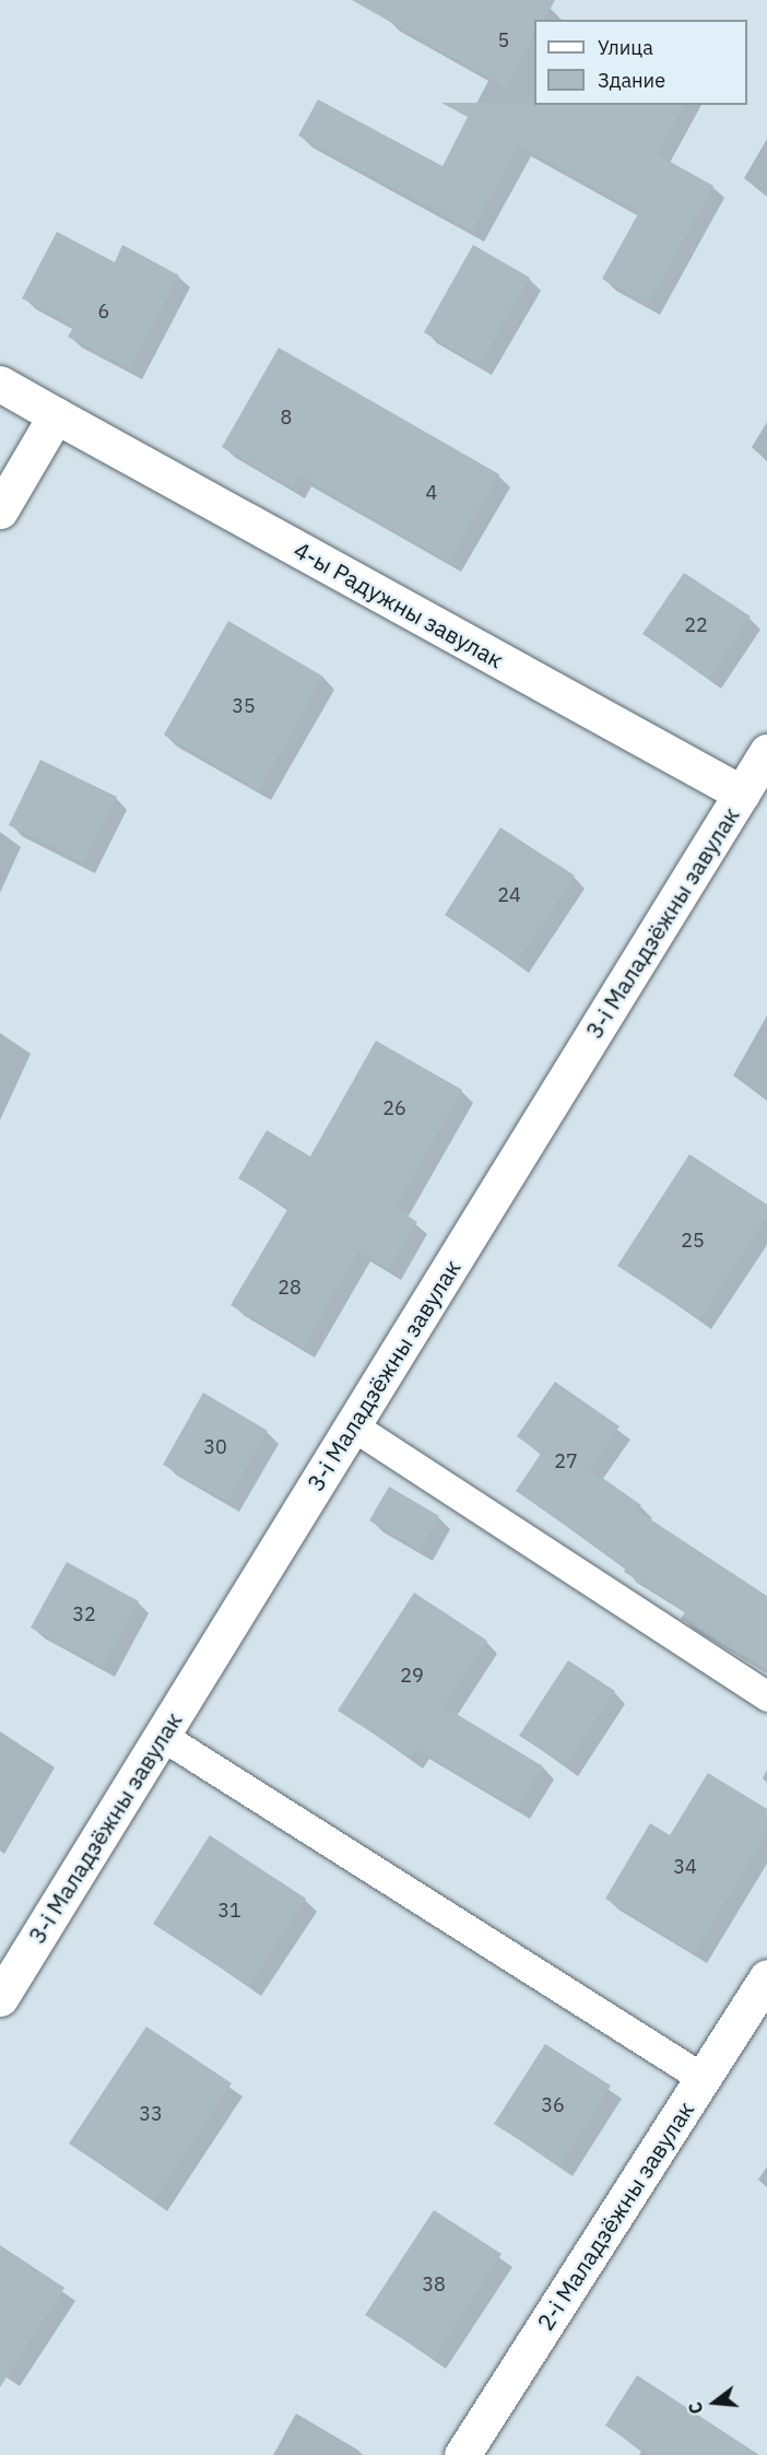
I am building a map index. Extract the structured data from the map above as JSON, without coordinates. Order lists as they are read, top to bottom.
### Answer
{
  "streets": {
    "street": ["4-ы Радужны завулак", "3-і Маладзёжны завулак", "2-і Маладзёжны завулак"]
  },
  "crossings": [
    ["4-ы Радужны завулак", "3-і Маладзёжны завулак"]
  ],
  "house_numbers": [
    "5",
    "6",
    "8",
    "4",
    "22",
    "35",
    "24",
    "26",
    "25",
    "28",
    "30",
    "27",
    "32",
    "29",
    "34",
    "31",
    "36",
    "33",
    "38"
  ],
  "legend": ["Улица", "Здание"],
  "north": "left"
}
